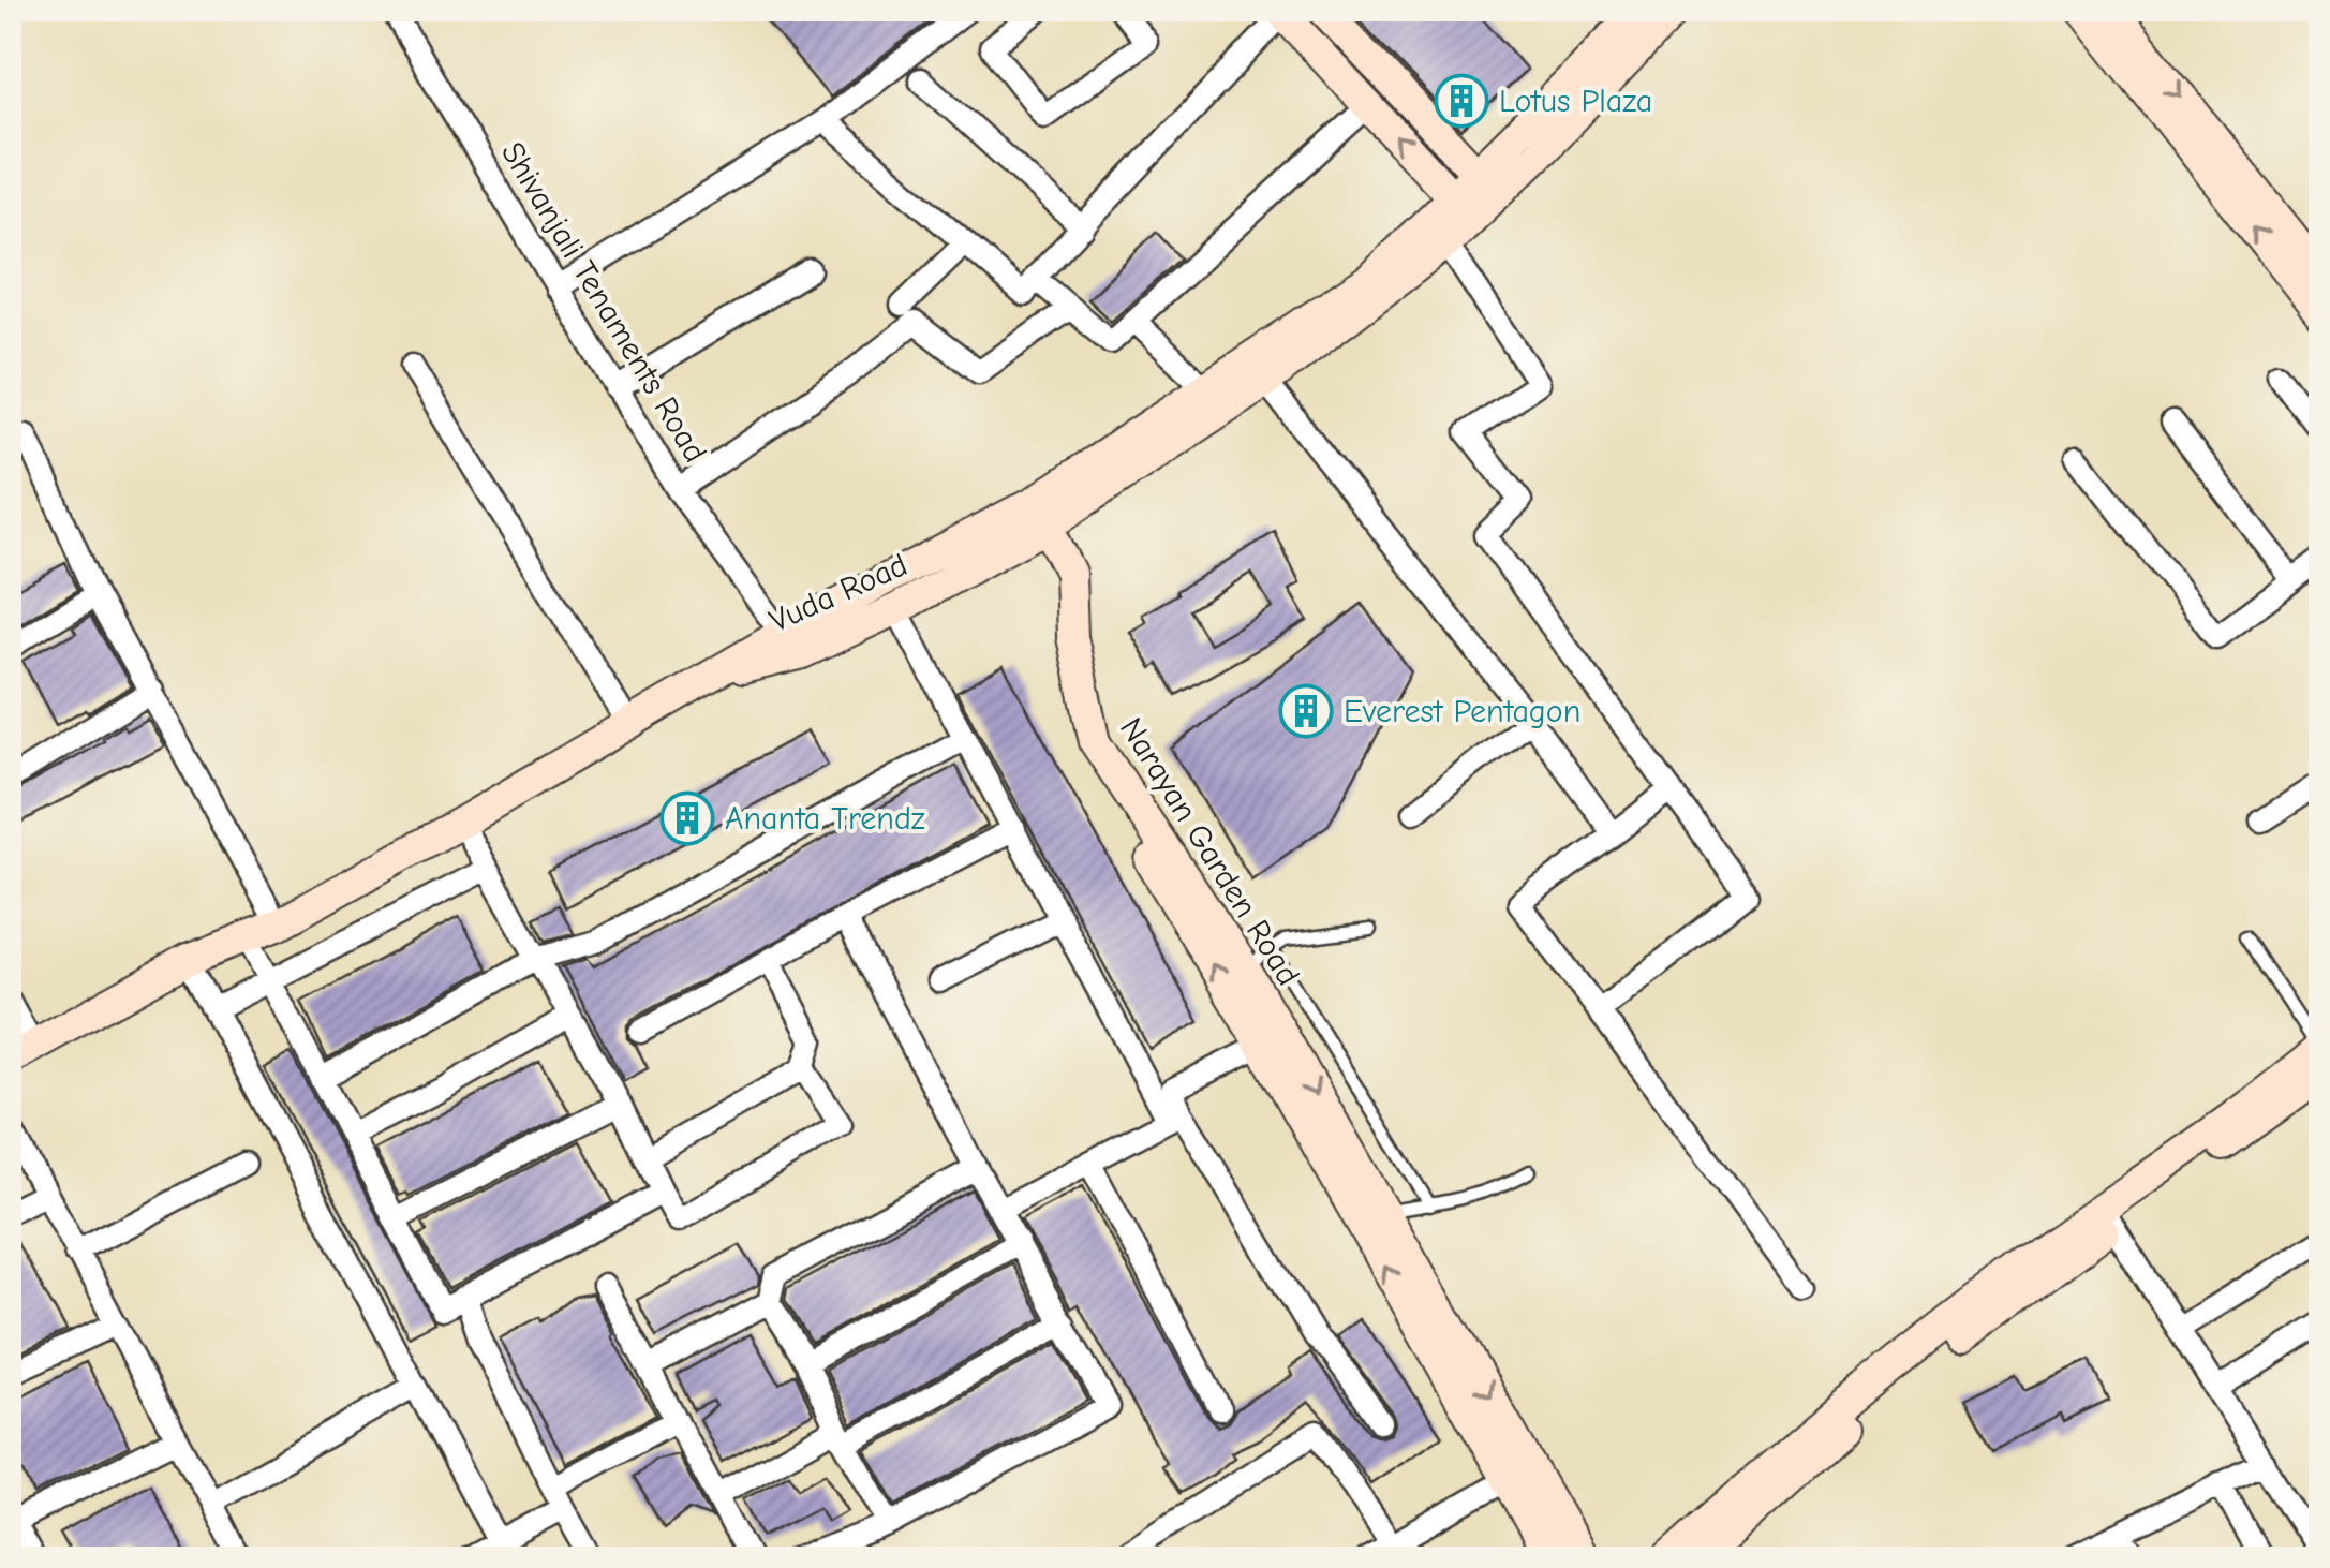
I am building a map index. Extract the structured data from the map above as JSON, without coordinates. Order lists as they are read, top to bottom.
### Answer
{
  "streets": {
    "street": ["Shivanjali Tenaments Road", "Vuda Road", "Narayan Garden Road"]
  },
  "places": {
    "building": ["Lotus Plaza", "Everest Pentagon", "Ananta Trendz"]
  }
}
